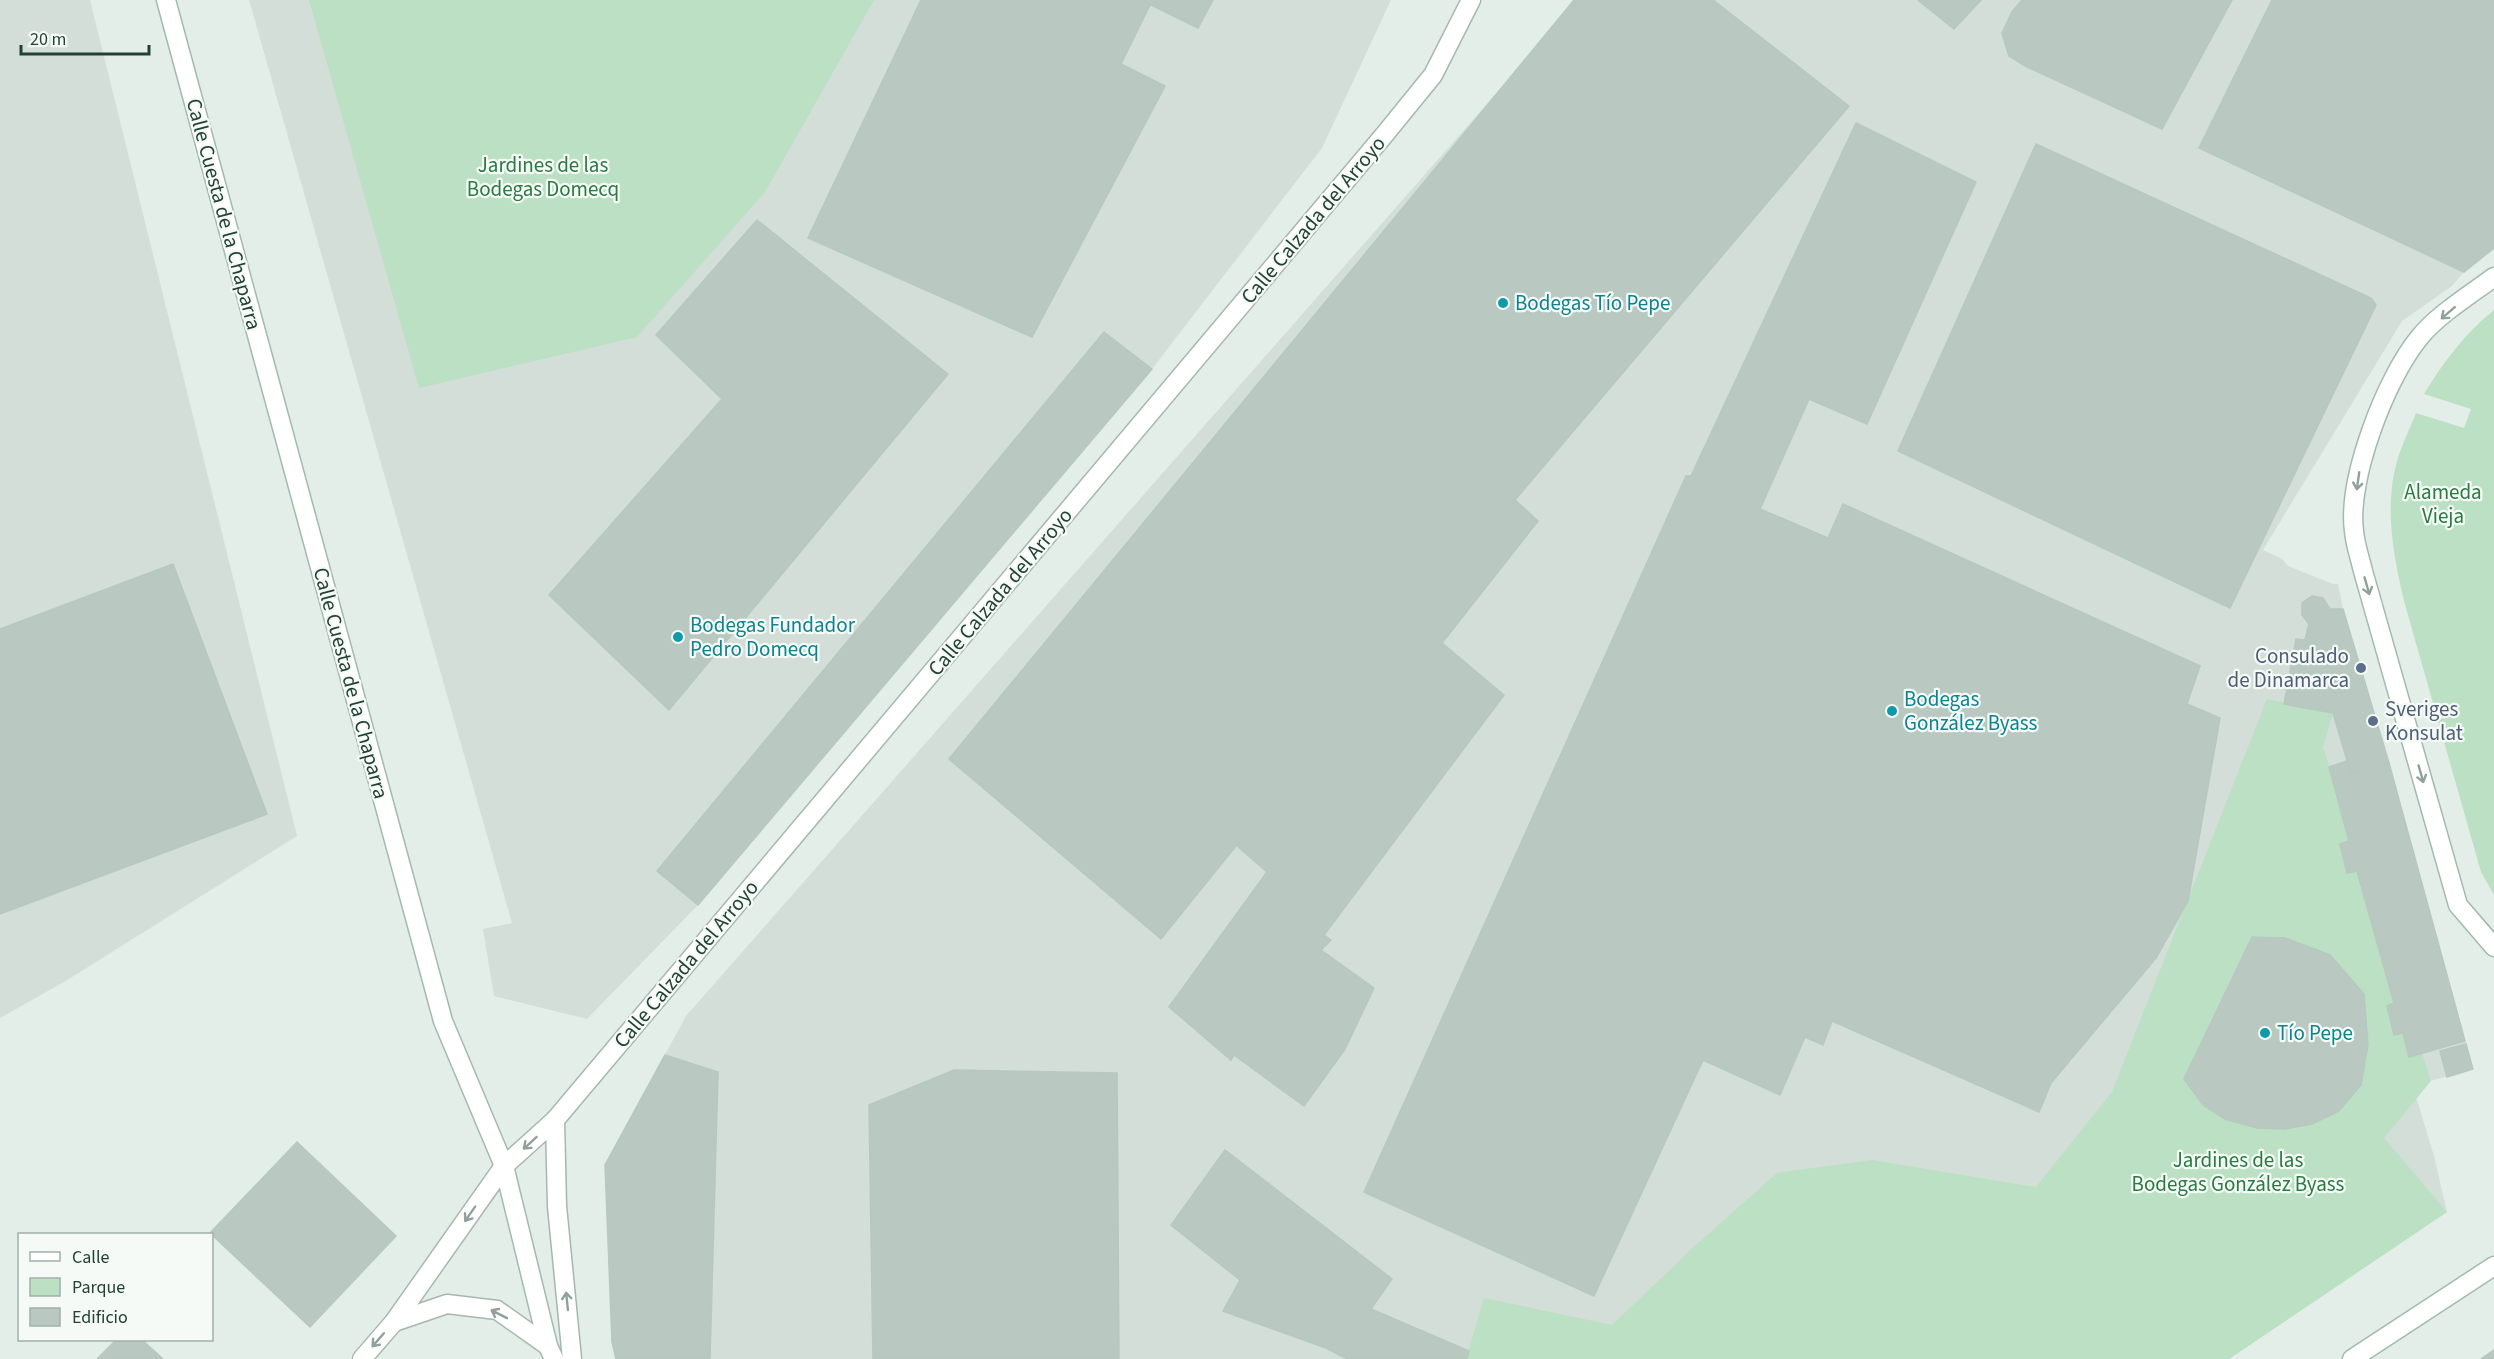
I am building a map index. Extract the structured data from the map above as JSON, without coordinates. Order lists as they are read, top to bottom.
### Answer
{
  "streets": {
    "street": ["Calle Cuesta de la Chaparra", "Calle Calzada del Arroyo"]
  },
  "crossings": [
    ["Calle Cuesta de la Chaparra", "Calle Calzada del Arroyo"]
  ],
  "parks": ["Jardines de las Bodegas Domecq", "Alameda Vieja", "Jardines de las Bodegas González Byass"],
  "places": [
    "Bodegas Tío Pepe",
    "Bodegas Fundador Pedro Domecq",
    "Consulado de Dinamarca",
    "Bodegas González Byass",
    "Sveriges Konsulat",
    "Tío Pepe"
  ],
  "legend": ["Calle", "Parque", "Edificio"],
  "scale_bar": "20 m"
}
